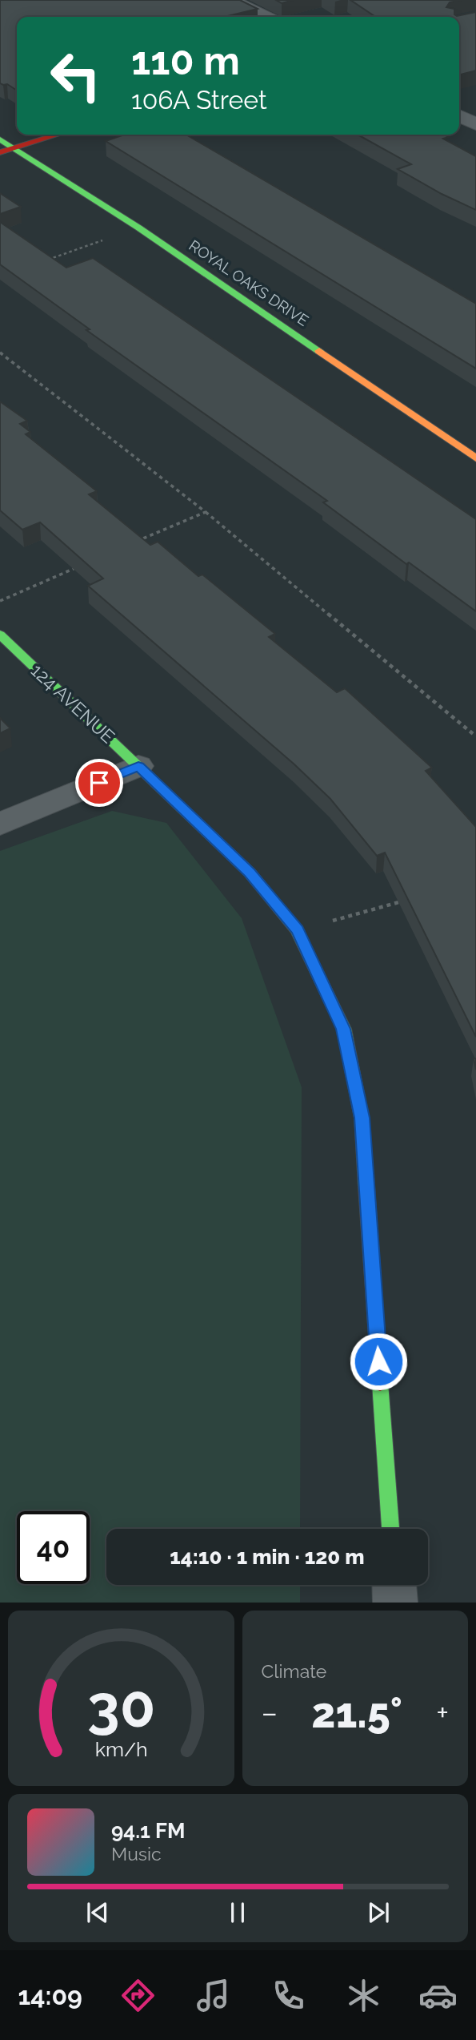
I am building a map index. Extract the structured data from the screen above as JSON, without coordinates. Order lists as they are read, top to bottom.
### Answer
{
  "streets": {
    "street": ["ROYAL OAKS DRIVE", "124 AVENUE"]
  },
  "page": {
    "turn": ["110 m", "106A Street"],
    "limit": "40",
    "trip": "14:10 · 1 min · 120 m",
    "tile": "Climate",
    "heat": ["−", "21.5°", "+"],
    "song": ["94.1 FM", "Music"],
    "tabs": "14:09",
    "gauge": ["30", "km/h"]
  }
}
